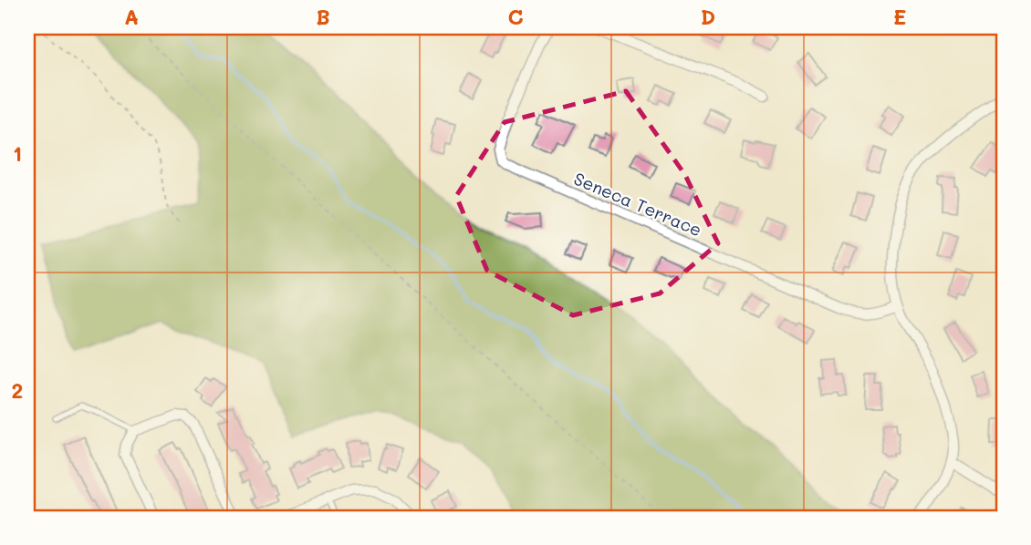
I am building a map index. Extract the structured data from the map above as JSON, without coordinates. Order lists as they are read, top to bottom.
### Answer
{
  "streets": {
    "street": ["Seneca Terrace"]
  },
  "grid": {
    "columns": [
      "A",
      "B",
      "C",
      "D",
      "E"
    ],
    "rows": ["1", "2"]
  }
}
